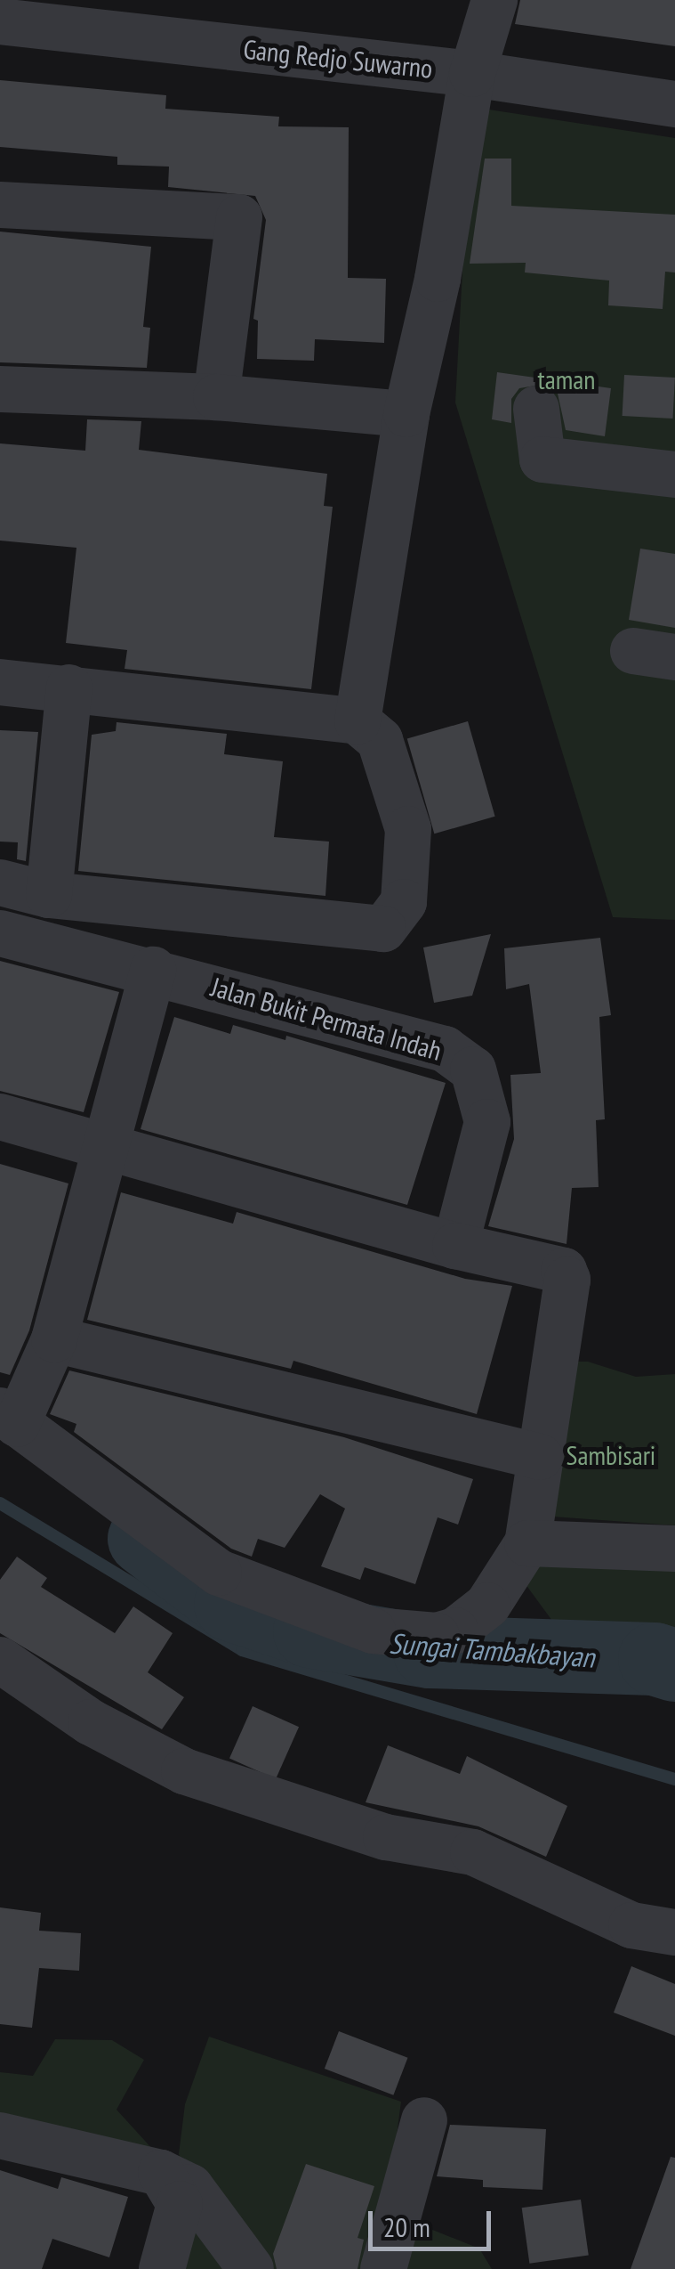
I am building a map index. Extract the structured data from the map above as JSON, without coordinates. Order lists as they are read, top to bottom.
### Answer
{
  "streets": {
    "street": ["Gang Redjo Suwarno", "Jalan Bukit Permata Indah"]
  },
  "water": ["Sungai Tambakbayan"],
  "parks": ["taman", "Sambisari"],
  "scale_bar": "20 m"
}
